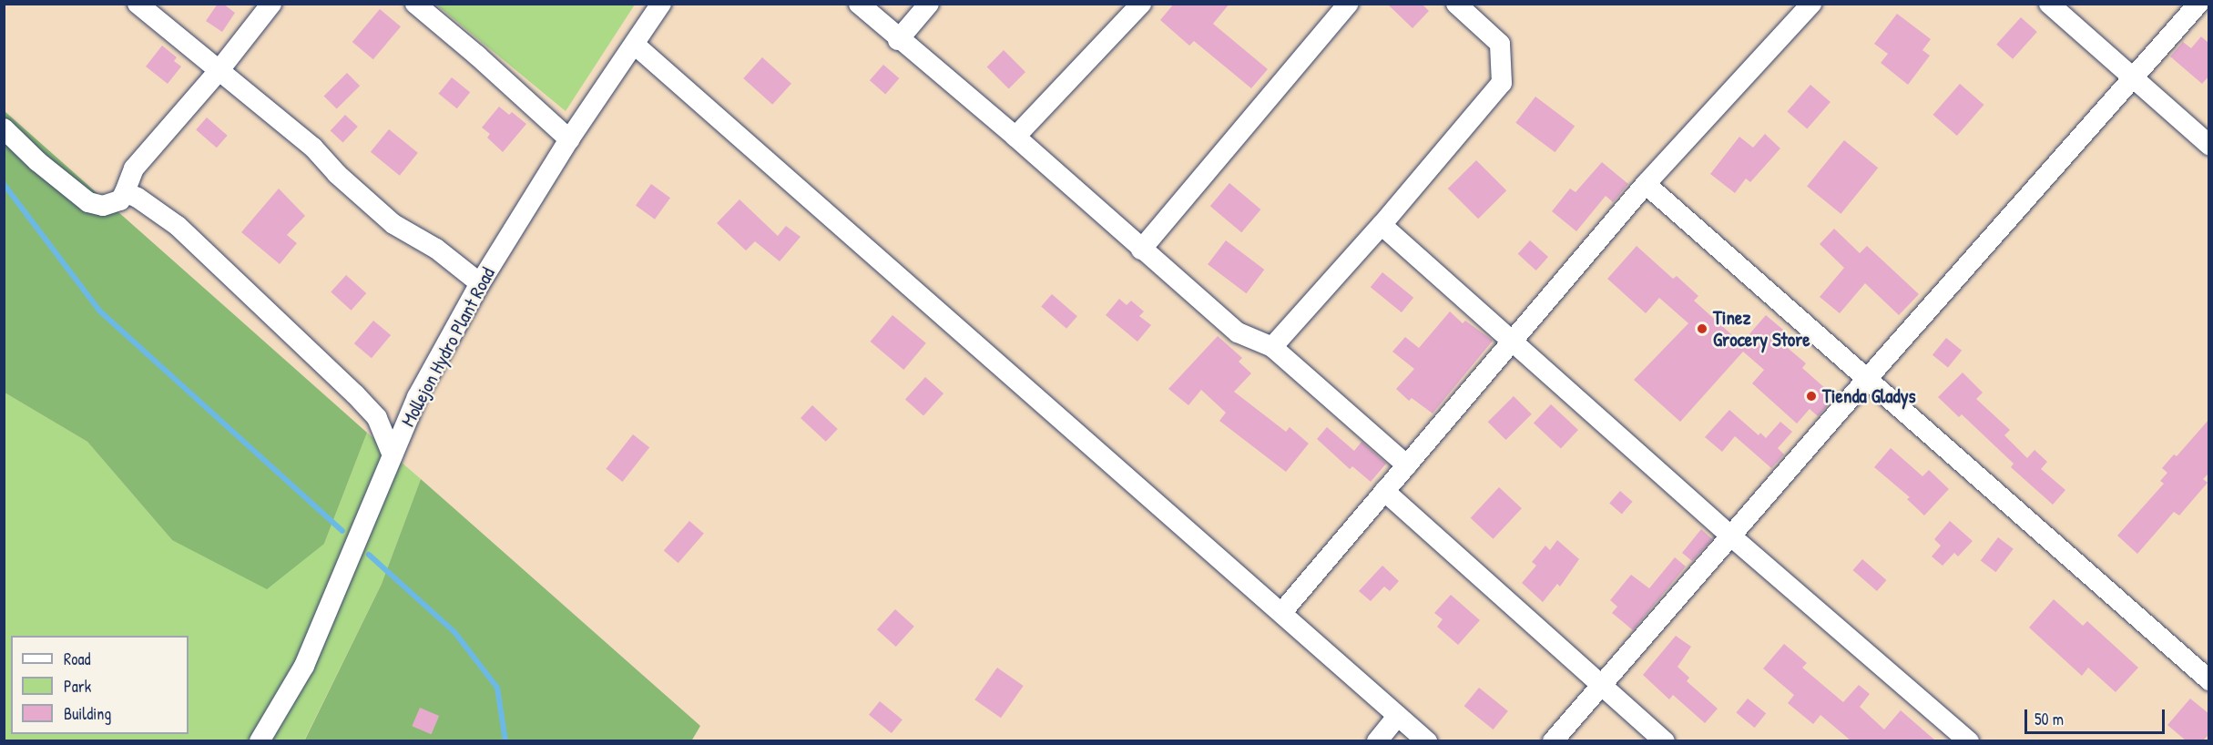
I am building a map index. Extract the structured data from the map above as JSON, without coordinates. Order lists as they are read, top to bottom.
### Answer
{
  "streets": {
    "street": ["Mollejon Hydro Plant Road"]
  },
  "places": ["Tinez Grocery Store", "Tienda Gladys"],
  "legend": ["Road", "Park", "Building"],
  "scale_bar": "50 m"
}
